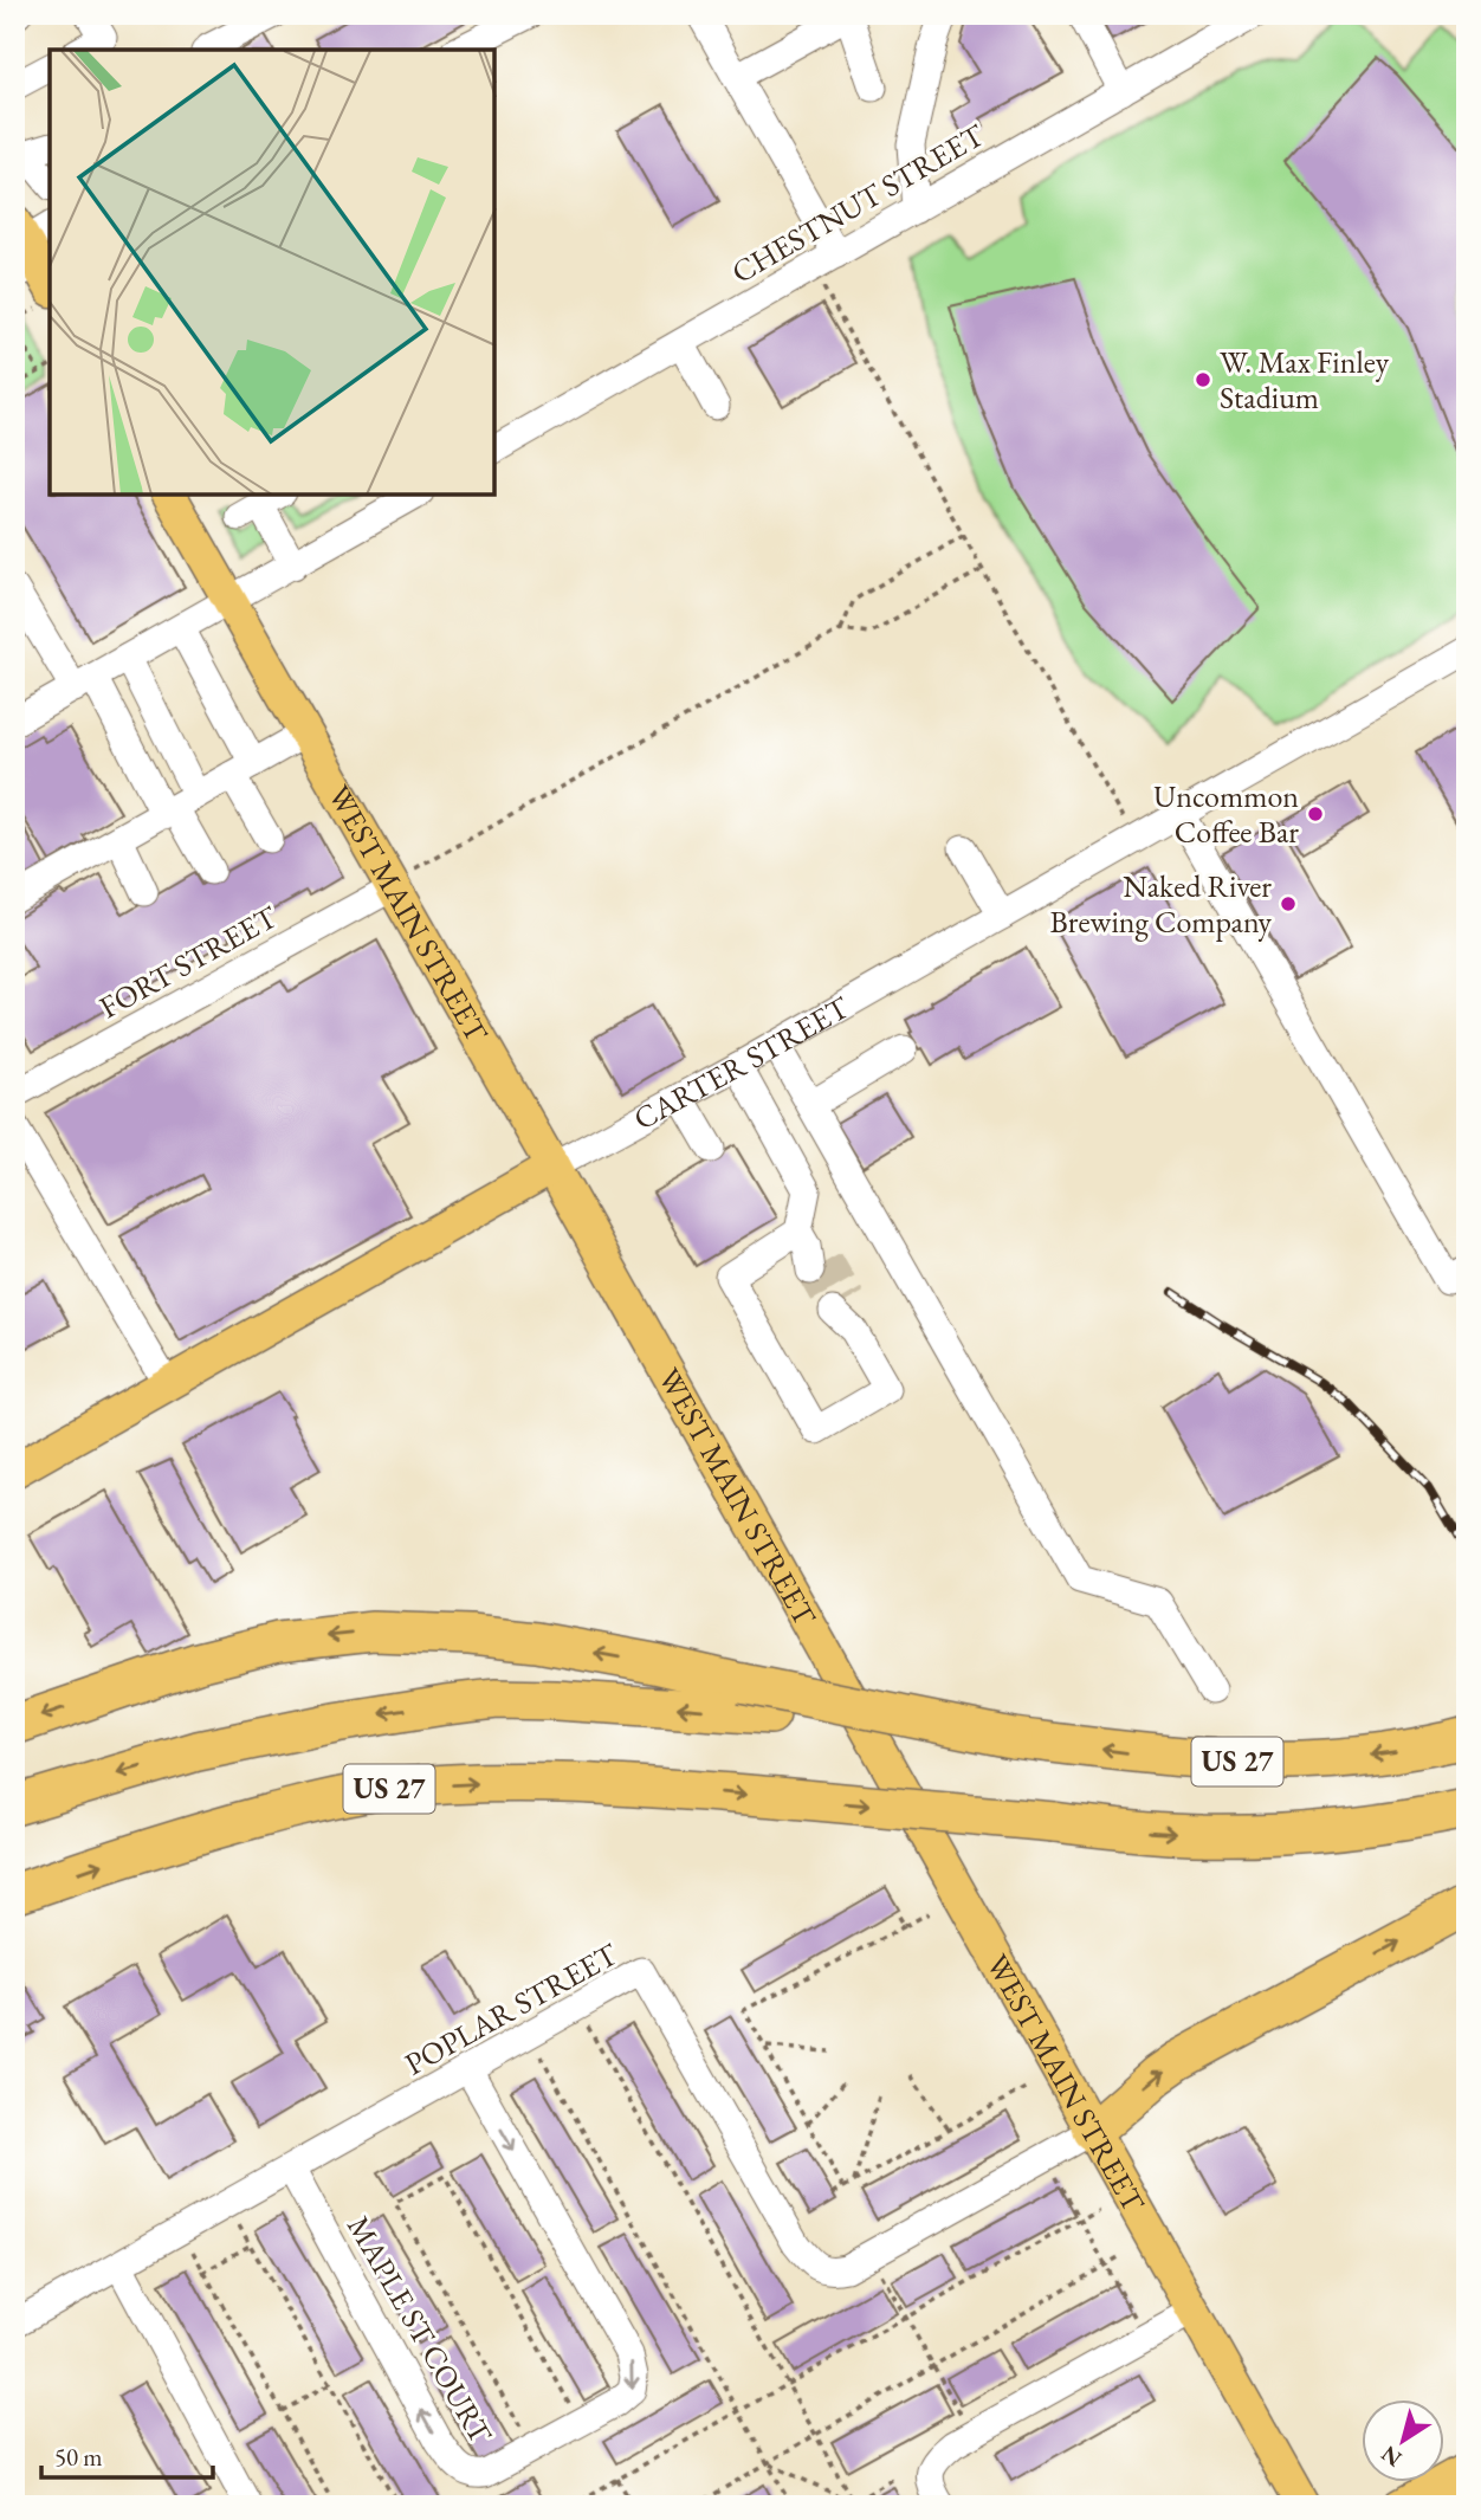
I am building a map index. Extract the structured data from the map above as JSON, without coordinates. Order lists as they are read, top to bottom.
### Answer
{
  "streets": {
    "highway": ["US 27"],
    "main road": ["WEST MAIN STREET", "CARTER STREET"],
    "street": [
      "CHESTNUT STREET",
      "FORT STREET",
      "POPLAR STREET",
      "MAPLE ST COURT"
    ]
  },
  "crossings": [
    ["WEST MAIN STREET", "FORT STREET"],
    ["WEST MAIN STREET", "CARTER STREET"],
    ["WEST MAIN STREET", "POPLAR STREET"],
    ["POPLAR STREET", "MAPLE ST COURT"]
  ],
  "places": ["W. Max Finley Stadium", "Uncommon Coffee Bar", "Naked River Brewing Company"],
  "scale_bar": "50 m",
  "north": "bottom left"
}
